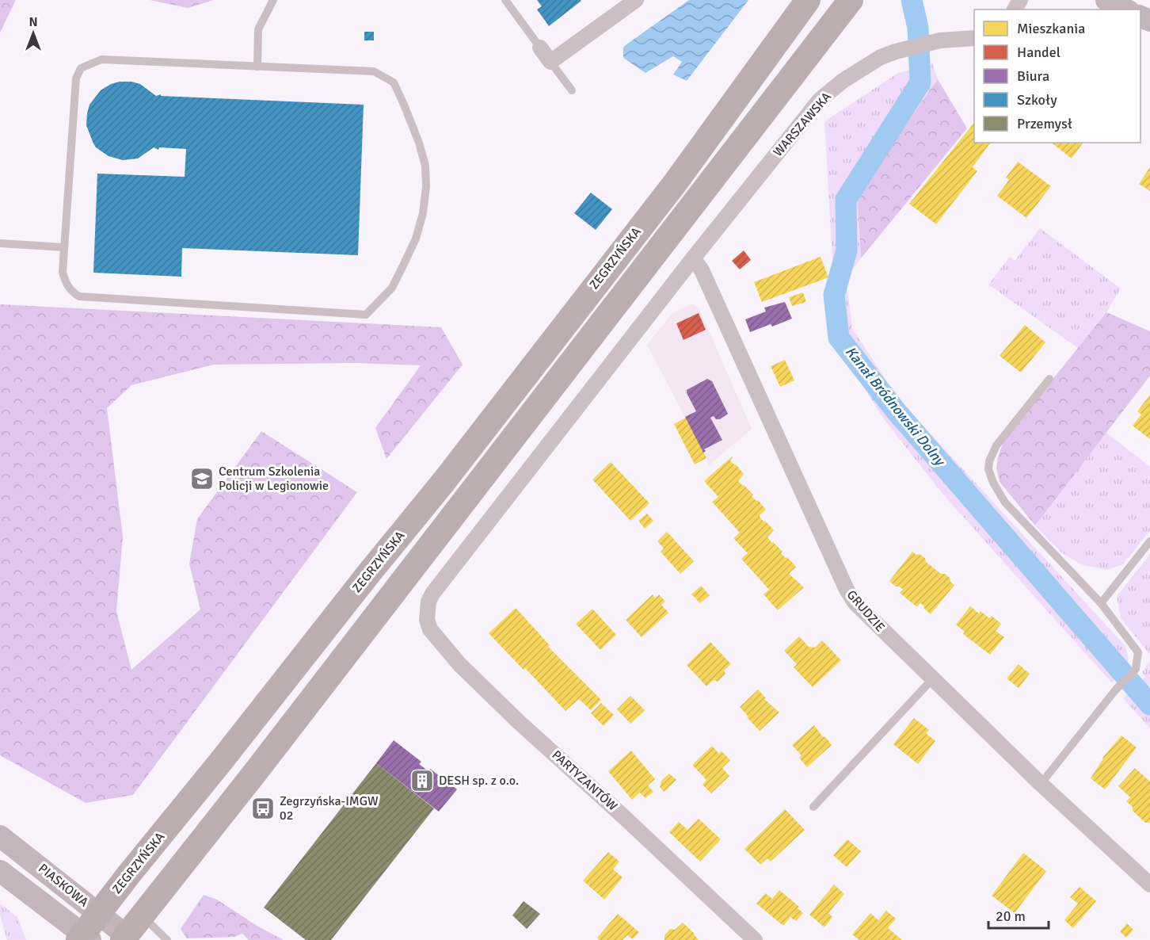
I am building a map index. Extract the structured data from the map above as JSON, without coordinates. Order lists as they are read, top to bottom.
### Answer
{
  "streets": {
    "main road": ["ZEGRZYŃSKA"],
    "street": [
      "WARSZAWSKA",
      "GRUDZIE",
      "PARTYZANTÓW",
      "PIASKOWA"
    ]
  },
  "crossings": [
    ["WARSZAWSKA", "GRUDZIE"],
    ["WARSZAWSKA", "PARTYZANTÓW"],
    ["ZEGRZYŃSKA", "PIASKOWA"],
    ["GRUDZIE", "PARTYZANTÓW"]
  ],
  "water": ["Kanał Bródnowski Dolny"],
  "places": {
    "school or university": ["Centrum Szkolenia Policji w Legionowie"],
    "building": ["DESH sp. z o.o."],
    "bus stop": ["Zegrzyńska-IMGW 02"]
  },
  "legend": [
    "Mieszkania",
    "Handel",
    "Biura",
    "Szkoły",
    "Przemysł"
  ],
  "scale_bar": "20 m",
  "north": "top"
}
